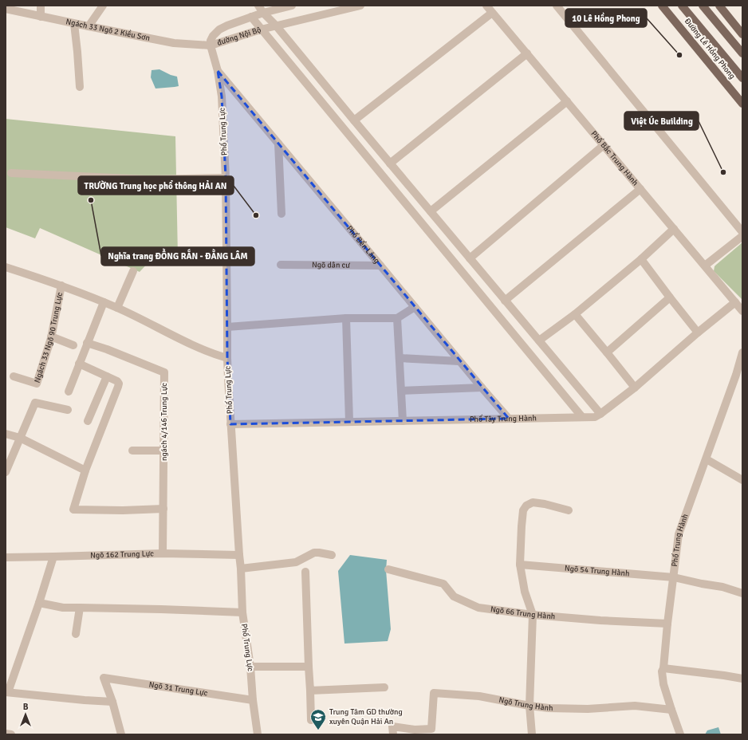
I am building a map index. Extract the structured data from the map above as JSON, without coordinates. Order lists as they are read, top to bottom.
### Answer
{
  "streets": {
    "main road": ["Đường Lê Hồng Phong"],
    "street": [
      "Ngách 33 Ngõ 2 Kiều Sơn",
      "đường Nội Bộ",
      "Phố Trung Lực",
      "Phố Bắc Trung Hành",
      "Phố Bến Láng",
      "Ngõ dân cư",
      "Ngách 33 Ngõ 90 Trung Lực",
      "Phố Tây Trung Hành",
      "ngách 4/146 Trung Lực",
      "Phố Trung Hành",
      "Ngõ 162 Trung Lực",
      "Ngõ 54 Trung Hành",
      "Ngõ 66 Trung Hành",
      "Ngõ 31 Trung Lực",
      "Ngõ Trung Hành"
    ]
  },
  "crossings": [
    ["Ngách 33 Ngõ 2 Kiều Sơn", "đường Nội Bộ"],
    ["Ngách 33 Ngõ 2 Kiều Sơn", "Phố Trung Lực"],
    ["đường Nội Bộ", "Phố Trung Lực"],
    ["Phố Trung Lực", "Phố Bến Láng"],
    ["Phố Trung Lực", "Phố Tây Trung Hành"],
    ["Phố Trung Lực", "Ngõ 162 Trung Lực"],
    ["Phố Trung Lực", "Ngõ 31 Trung Lực"],
    ["Phố Bắc Trung Hành", "Phố Tây Trung Hành"],
    ["Phố Bến Láng", "Ngõ dân cư"],
    ["Phố Bến Láng", "Phố Tây Trung Hành"],
    ["ngách 4/146 Trung Lực", "Ngõ 162 Trung Lực"],
    ["Phố Trung Hành", "Ngõ 54 Trung Hành"],
    ["Phố Trung Hành", "Ngõ 66 Trung Hành"],
    ["Phố Trung Hành", "Ngõ Trung Hành"]
  ],
  "places": {
    "other": [
      "10 Lê Hồng Phong",
      "Việt Úc Building",
      "Nghĩa trang ĐỒNG RẮN - ĐẰNG LÂM",
      "TRƯỜNG Trung học phổ thông HẢI AN"
    ],
    "school or university": ["Trung Tâm GD thường xuyên Quận Hải An"]
  },
  "north": "top"
}
